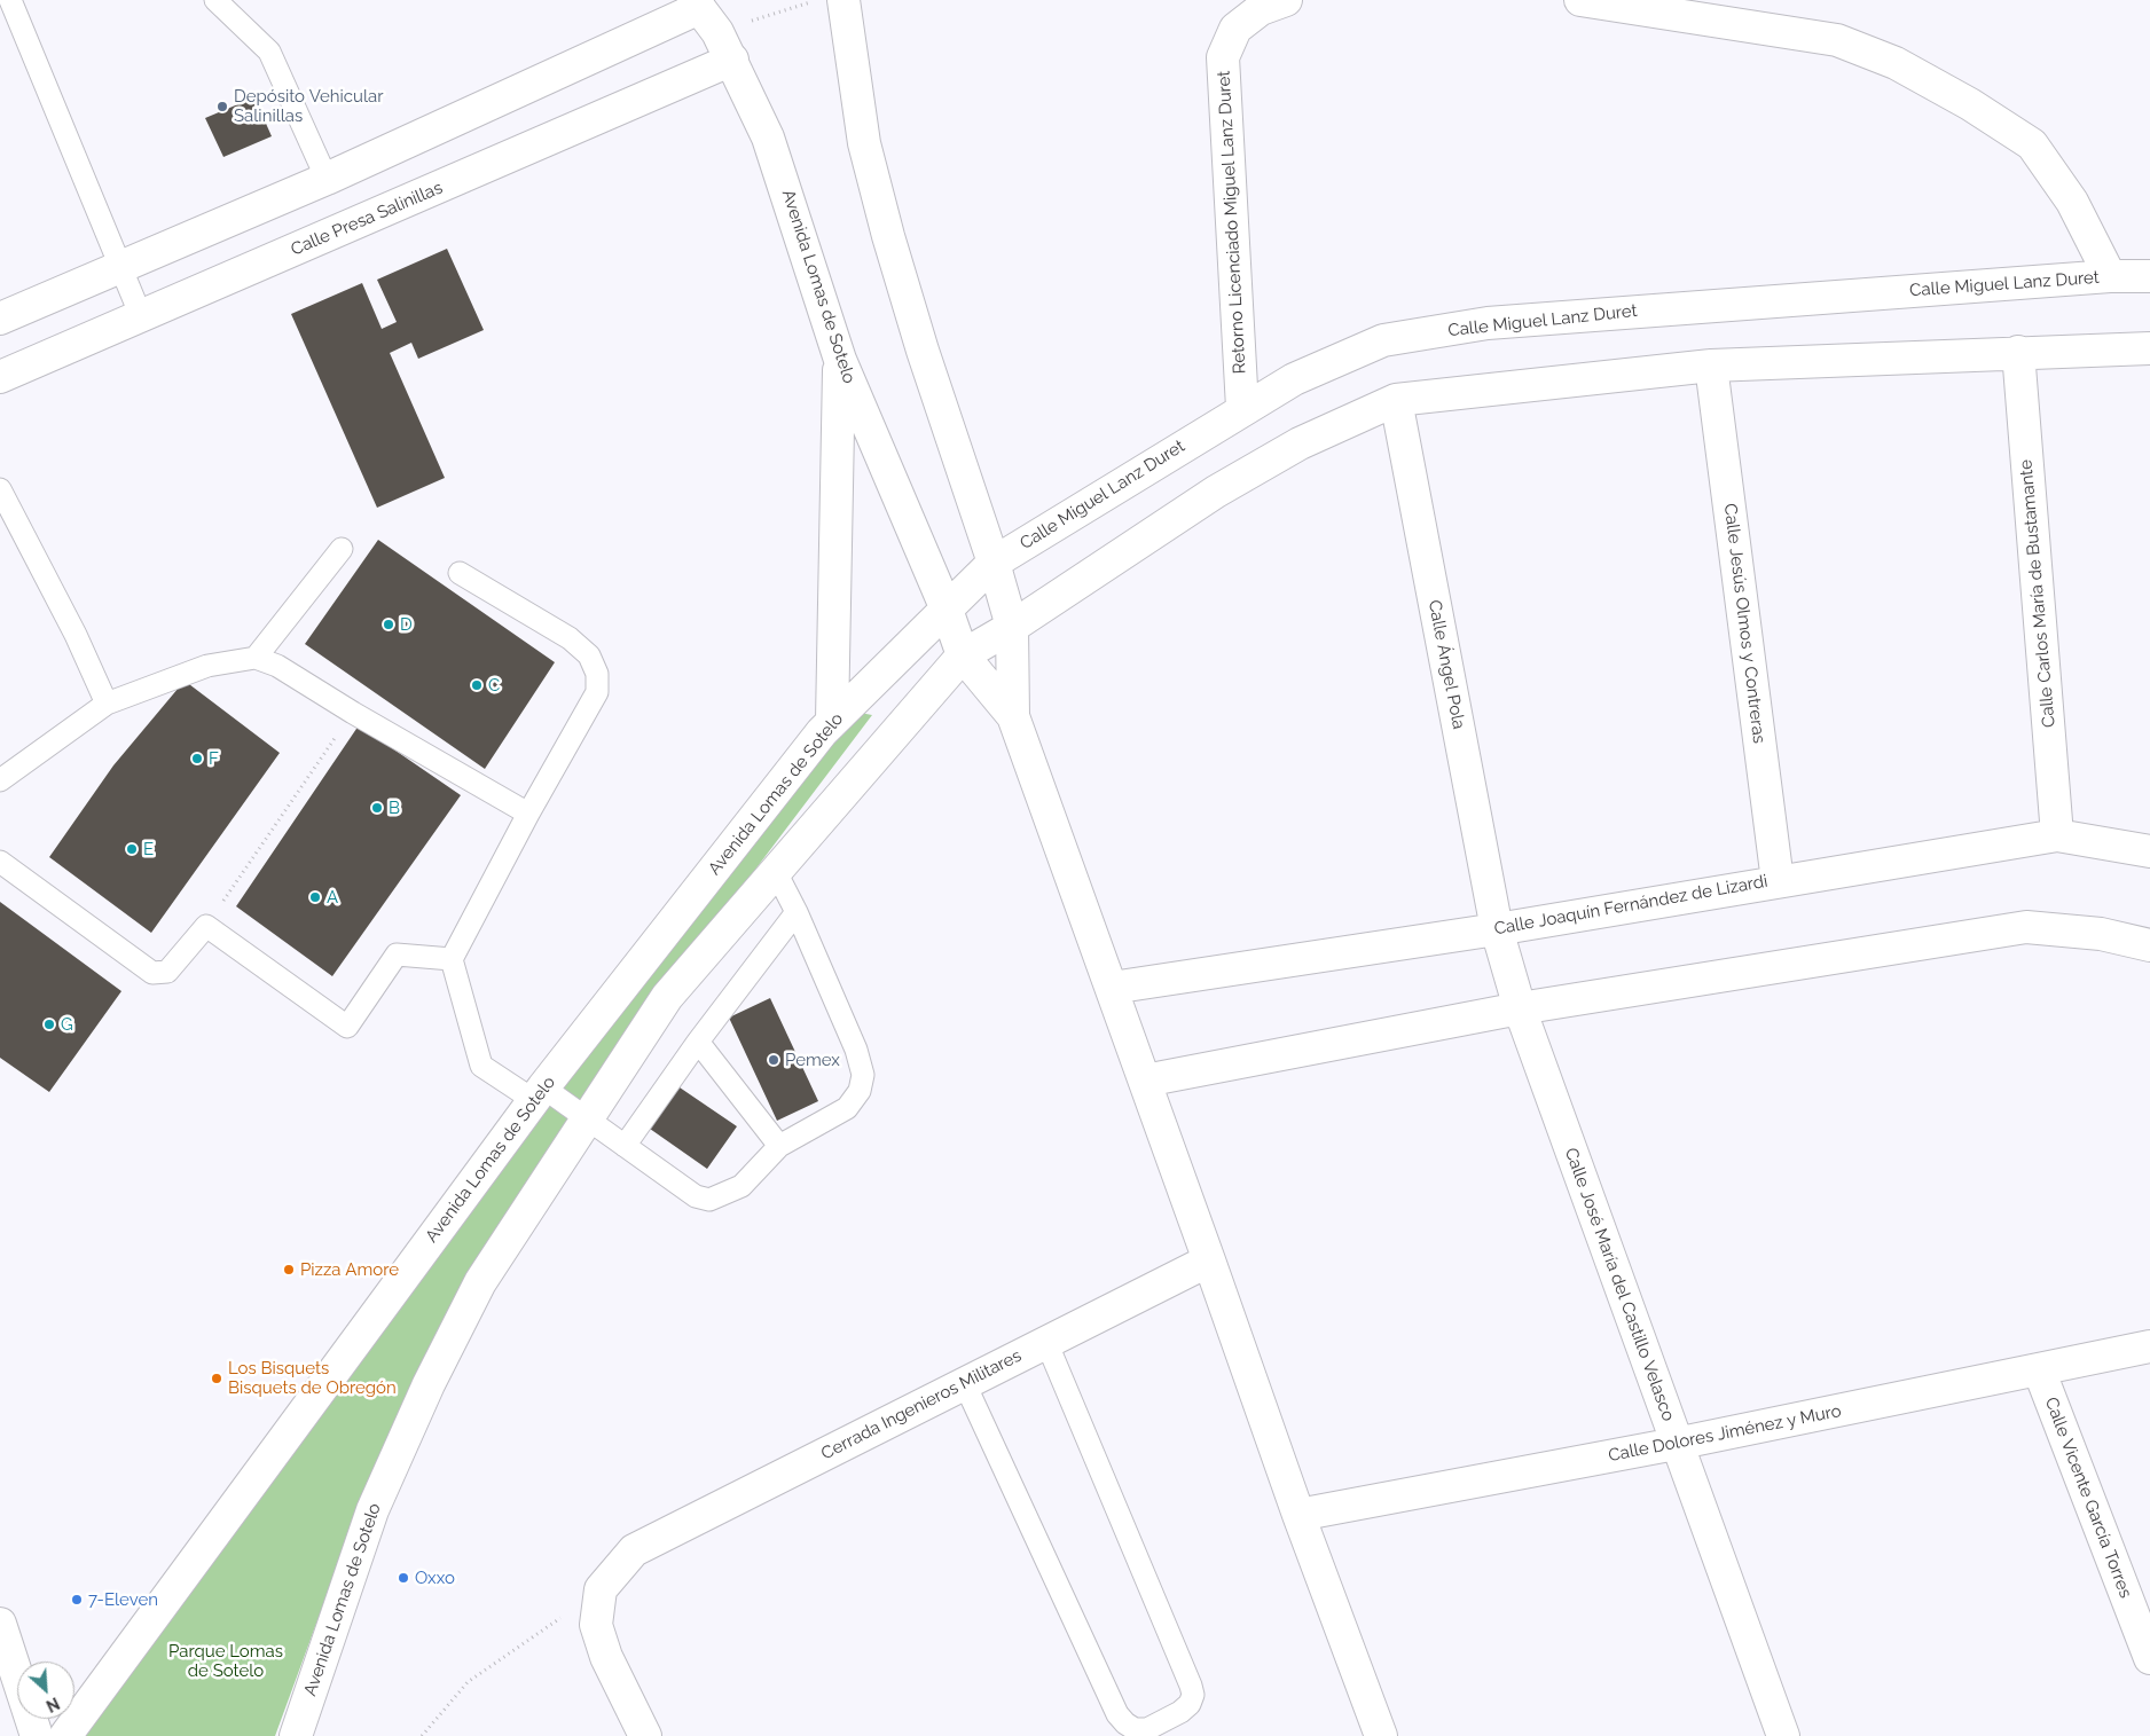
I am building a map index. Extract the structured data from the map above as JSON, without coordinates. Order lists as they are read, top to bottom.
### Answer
{
  "streets": {
    "street": [
      "Calle Presa Salinillas",
      "Retorno Licenciado Miguel Lanz Duret",
      "Calle Miguel Lanz Duret",
      "Avenida Lomas de Sotelo",
      "Calle Carlos María de Bustamante",
      "Calle Jesús Olmos y Contreras",
      "Calle Ángel Pola",
      "Calle Joaquín Fernández de Lizardi",
      "Calle José María del Castillo Velasco",
      "Cerrada Ingenieros Militares",
      "Calle Dolores Jiménez y Muro",
      "Calle Vicente García Torres"
    ]
  },
  "crossings": [
    ["Calle Presa Salinillas", "Avenida Lomas de Sotelo"],
    ["Retorno Licenciado Miguel Lanz Duret", "Calle Miguel Lanz Duret"],
    ["Calle Miguel Lanz Duret", "Avenida Lomas de Sotelo"],
    ["Calle Carlos María de Bustamante", "Calle Joaquín Fernández de Lizardi"],
    ["Calle Jesús Olmos y Contreras", "Calle Joaquín Fernández de Lizardi"],
    ["Calle Ángel Pola", "Calle Joaquín Fernández de Lizardi"],
    ["Calle Ángel Pola", "Calle José María del Castillo Velasco"],
    ["Calle Joaquín Fernández de Lizardi", "Calle José María del Castillo Velasco"],
    ["Calle José María del Castillo Velasco", "Calle Dolores Jiménez y Muro"],
    ["Calle Dolores Jiménez y Muro", "Calle Vicente García Torres"]
  ],
  "parks": ["Parque Lomas de Sotelo"],
  "places": [
    "Depósito Vehicular Salinillas",
    "D",
    "C",
    "F",
    "B",
    "E",
    "A",
    "G",
    "Pemex",
    "Pizza Amore",
    "Los Bisquets Bisquets de Obregón",
    "Oxxo",
    "7-Eleven"
  ],
  "north": "bottom right"
}
